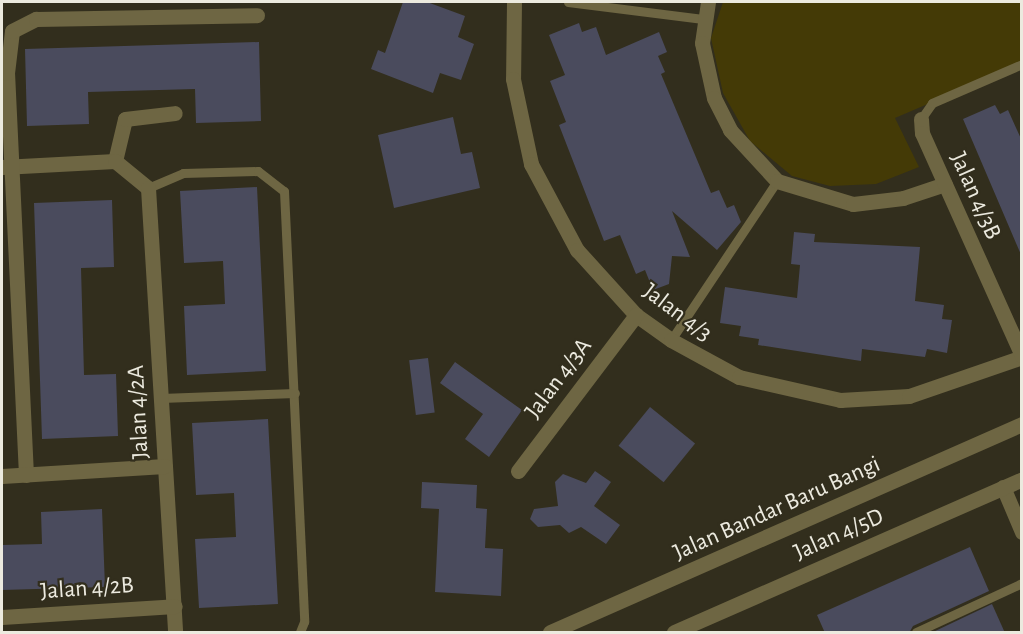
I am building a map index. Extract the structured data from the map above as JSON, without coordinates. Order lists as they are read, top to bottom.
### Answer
{
  "streets": {
    "street": [
      "Jalan 4/3B",
      "Jalan 4/3",
      "Jalan 4/3A",
      "Jalan 4/2A",
      "Jalan Bandar Baru Bangi",
      "Jalan 4/5D",
      "Jalan 4/2B"
    ]
  },
  "crossings": [
    ["Jalan 4/3B", "Jalan 4/3"],
    ["Jalan 4/3", "Jalan 4/3A"],
    ["Jalan 4/2A", "Jalan 4/2B"]
  ]
}
